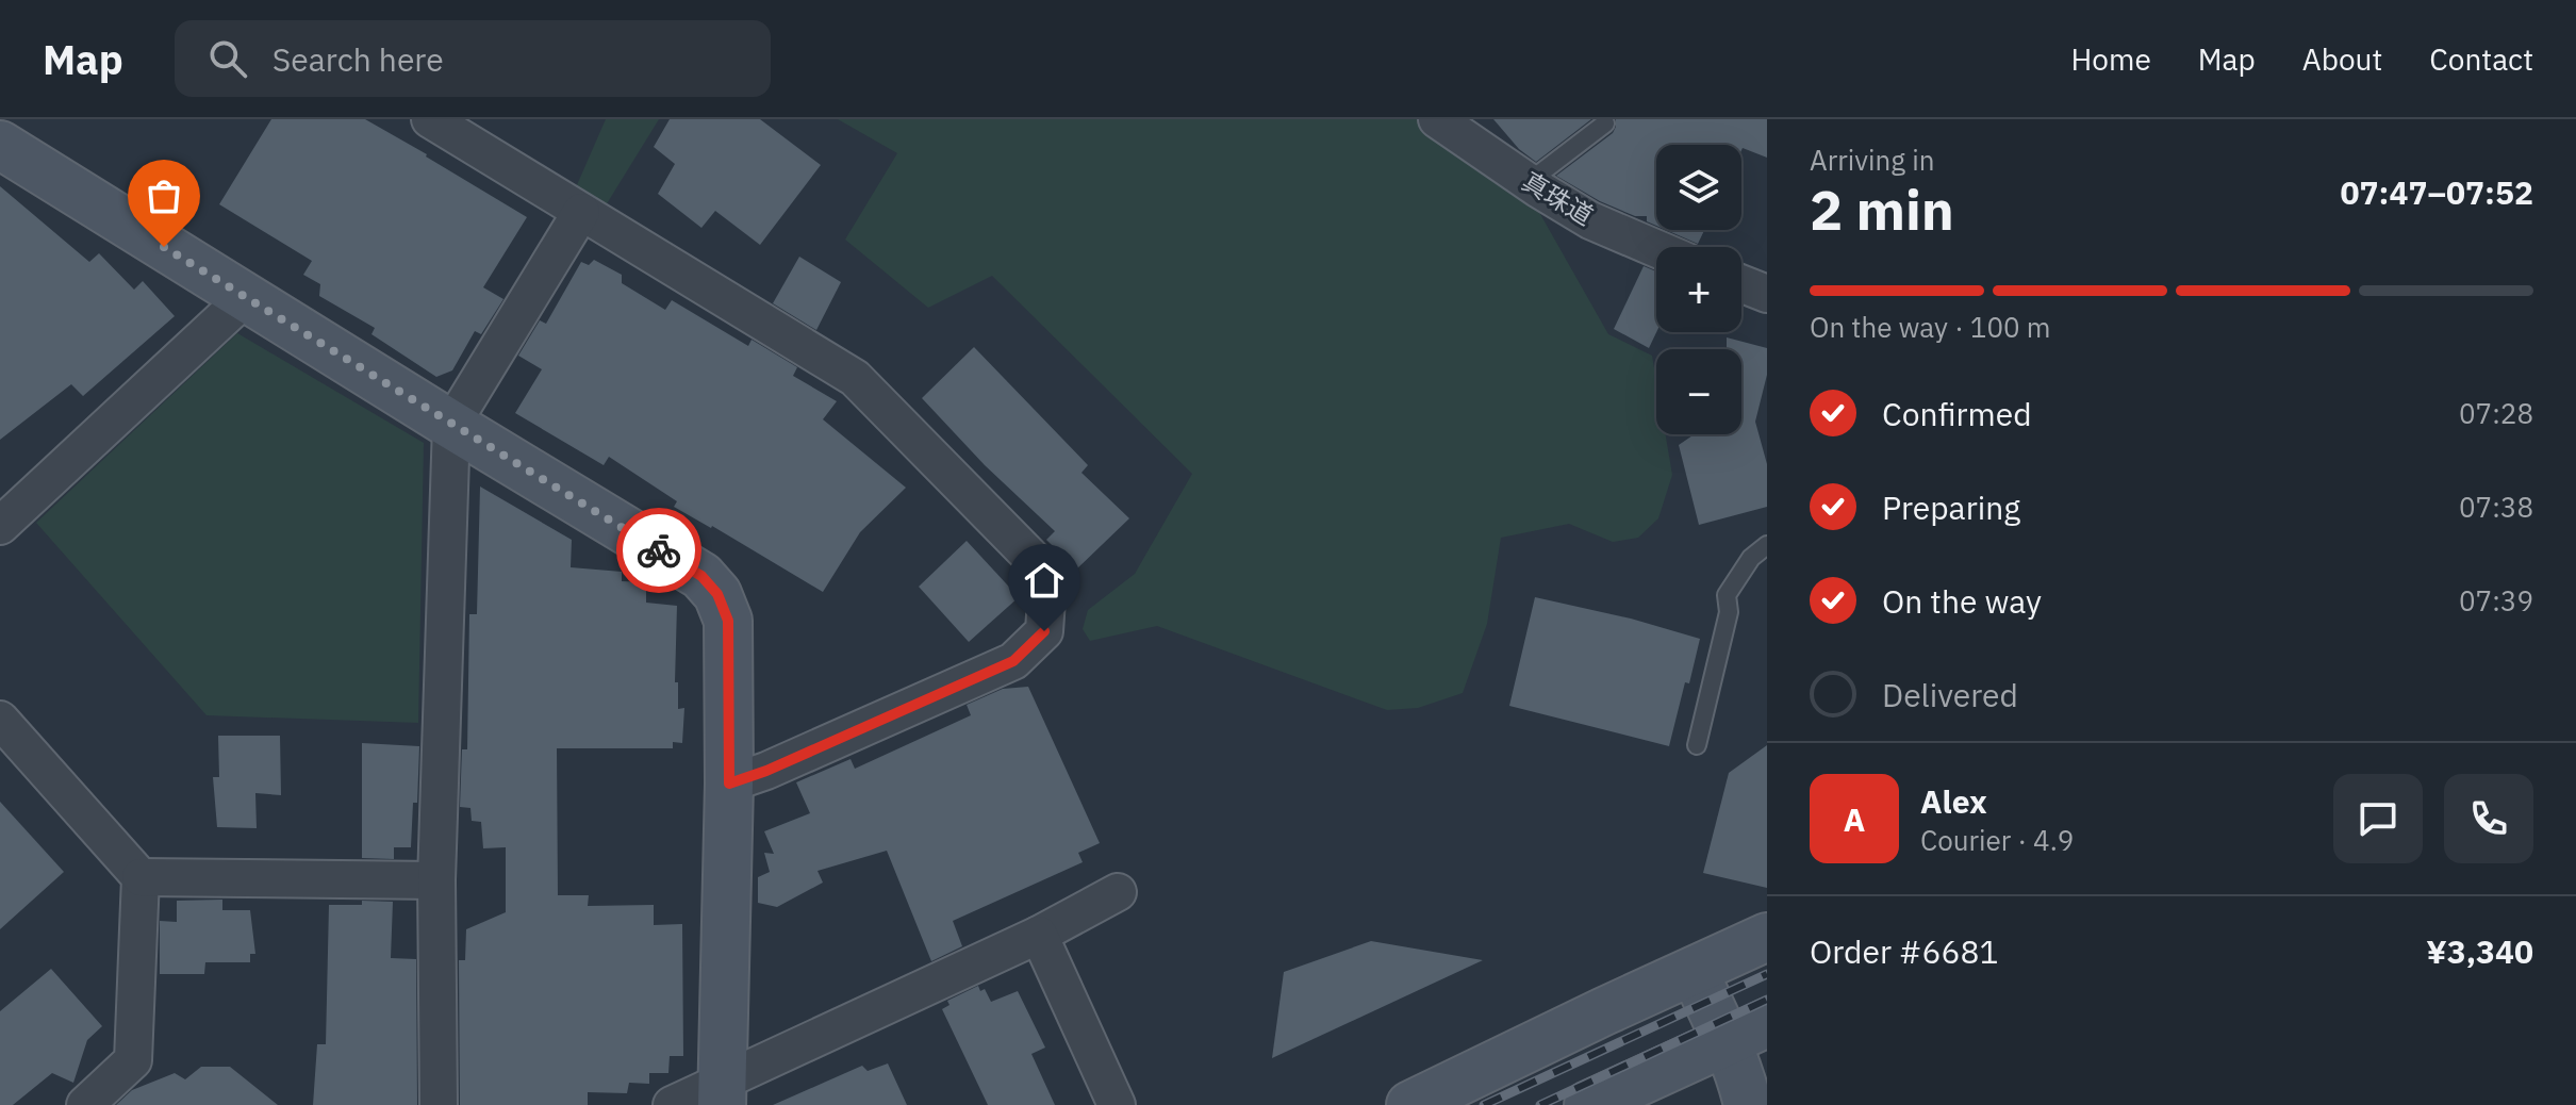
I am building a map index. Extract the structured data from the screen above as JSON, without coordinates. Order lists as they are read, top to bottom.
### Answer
{
  "streets": {
    "street": ["真珠道"]
  },
  "page": {
    "header": "Map",
    "search": "Search here",
    "nav": [
      "Home",
      "Map",
      "About",
      "Contact"
    ],
    "heading": ["2 min", "Arriving in", "07:47–07:52"],
    "panel": [
      "Alex",
      "Courier · 4.9",
      "Order #6681",
      "¥3,340"
    ],
    "map_buttons": ["+", "−"],
    "bar": "On the way · 100 m",
    "list": [
      ["Confirmed", "07:28"],
      ["Preparing", "07:38"],
      ["On the way", "07:39"],
      "Delivered"
    ],
    "round": "A"
  }
}
